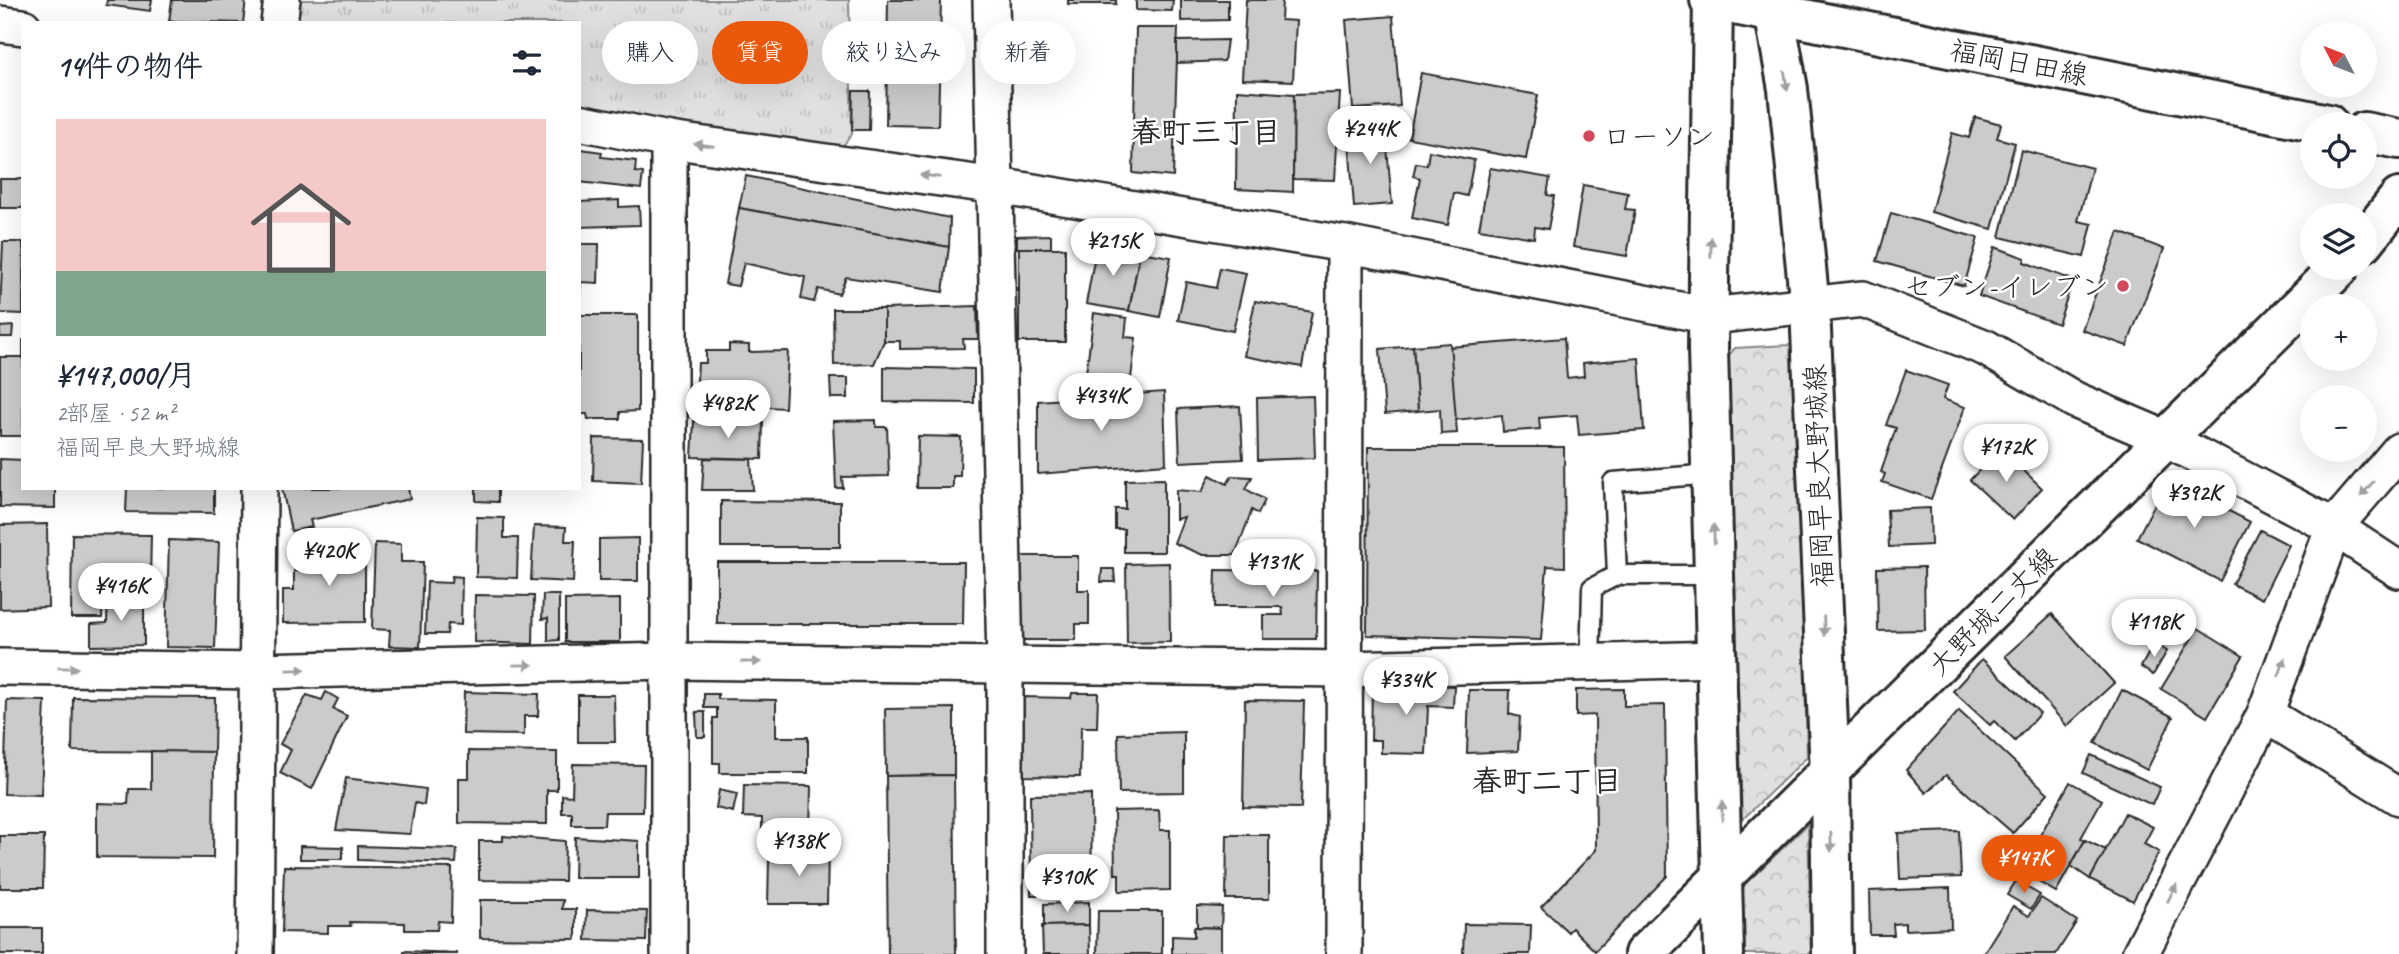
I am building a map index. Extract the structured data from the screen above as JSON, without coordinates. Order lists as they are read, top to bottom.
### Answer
{
  "streets": {
    "main road": ["福岡日田線", "福岡早良大野城線", "大野城二丈線"]
  },
  "crossings": [
    ["福岡日田線", "福岡早良大野城線"],
    ["福岡早良大野城線", "大野城二丈線"]
  ],
  "districts": ["春町三丁目", "春町二丁目"],
  "places": ["ローソン", "セブン-イレブン"],
  "north": "top left",
  "page": {
    "map_buttons": ["+", "−"],
    "chip": [
      "購入",
      "賃貸",
      "絞り込み",
      "新着"
    ],
    "heading": "14件の物件",
    "list": [
      {
        "name": "¥147,000/月",
        "note": "2部屋 · 52 m² · 福岡早良大野城線"
      }
    ],
    "price": [
      "¥244K",
      "¥215K",
      "¥434K",
      "¥482K",
      "¥172K",
      "¥392K",
      "¥420K",
      "¥131K",
      "¥416K",
      "¥118K",
      "¥334K",
      "¥138K",
      "¥147K",
      "¥310K"
    ]
  }
}
